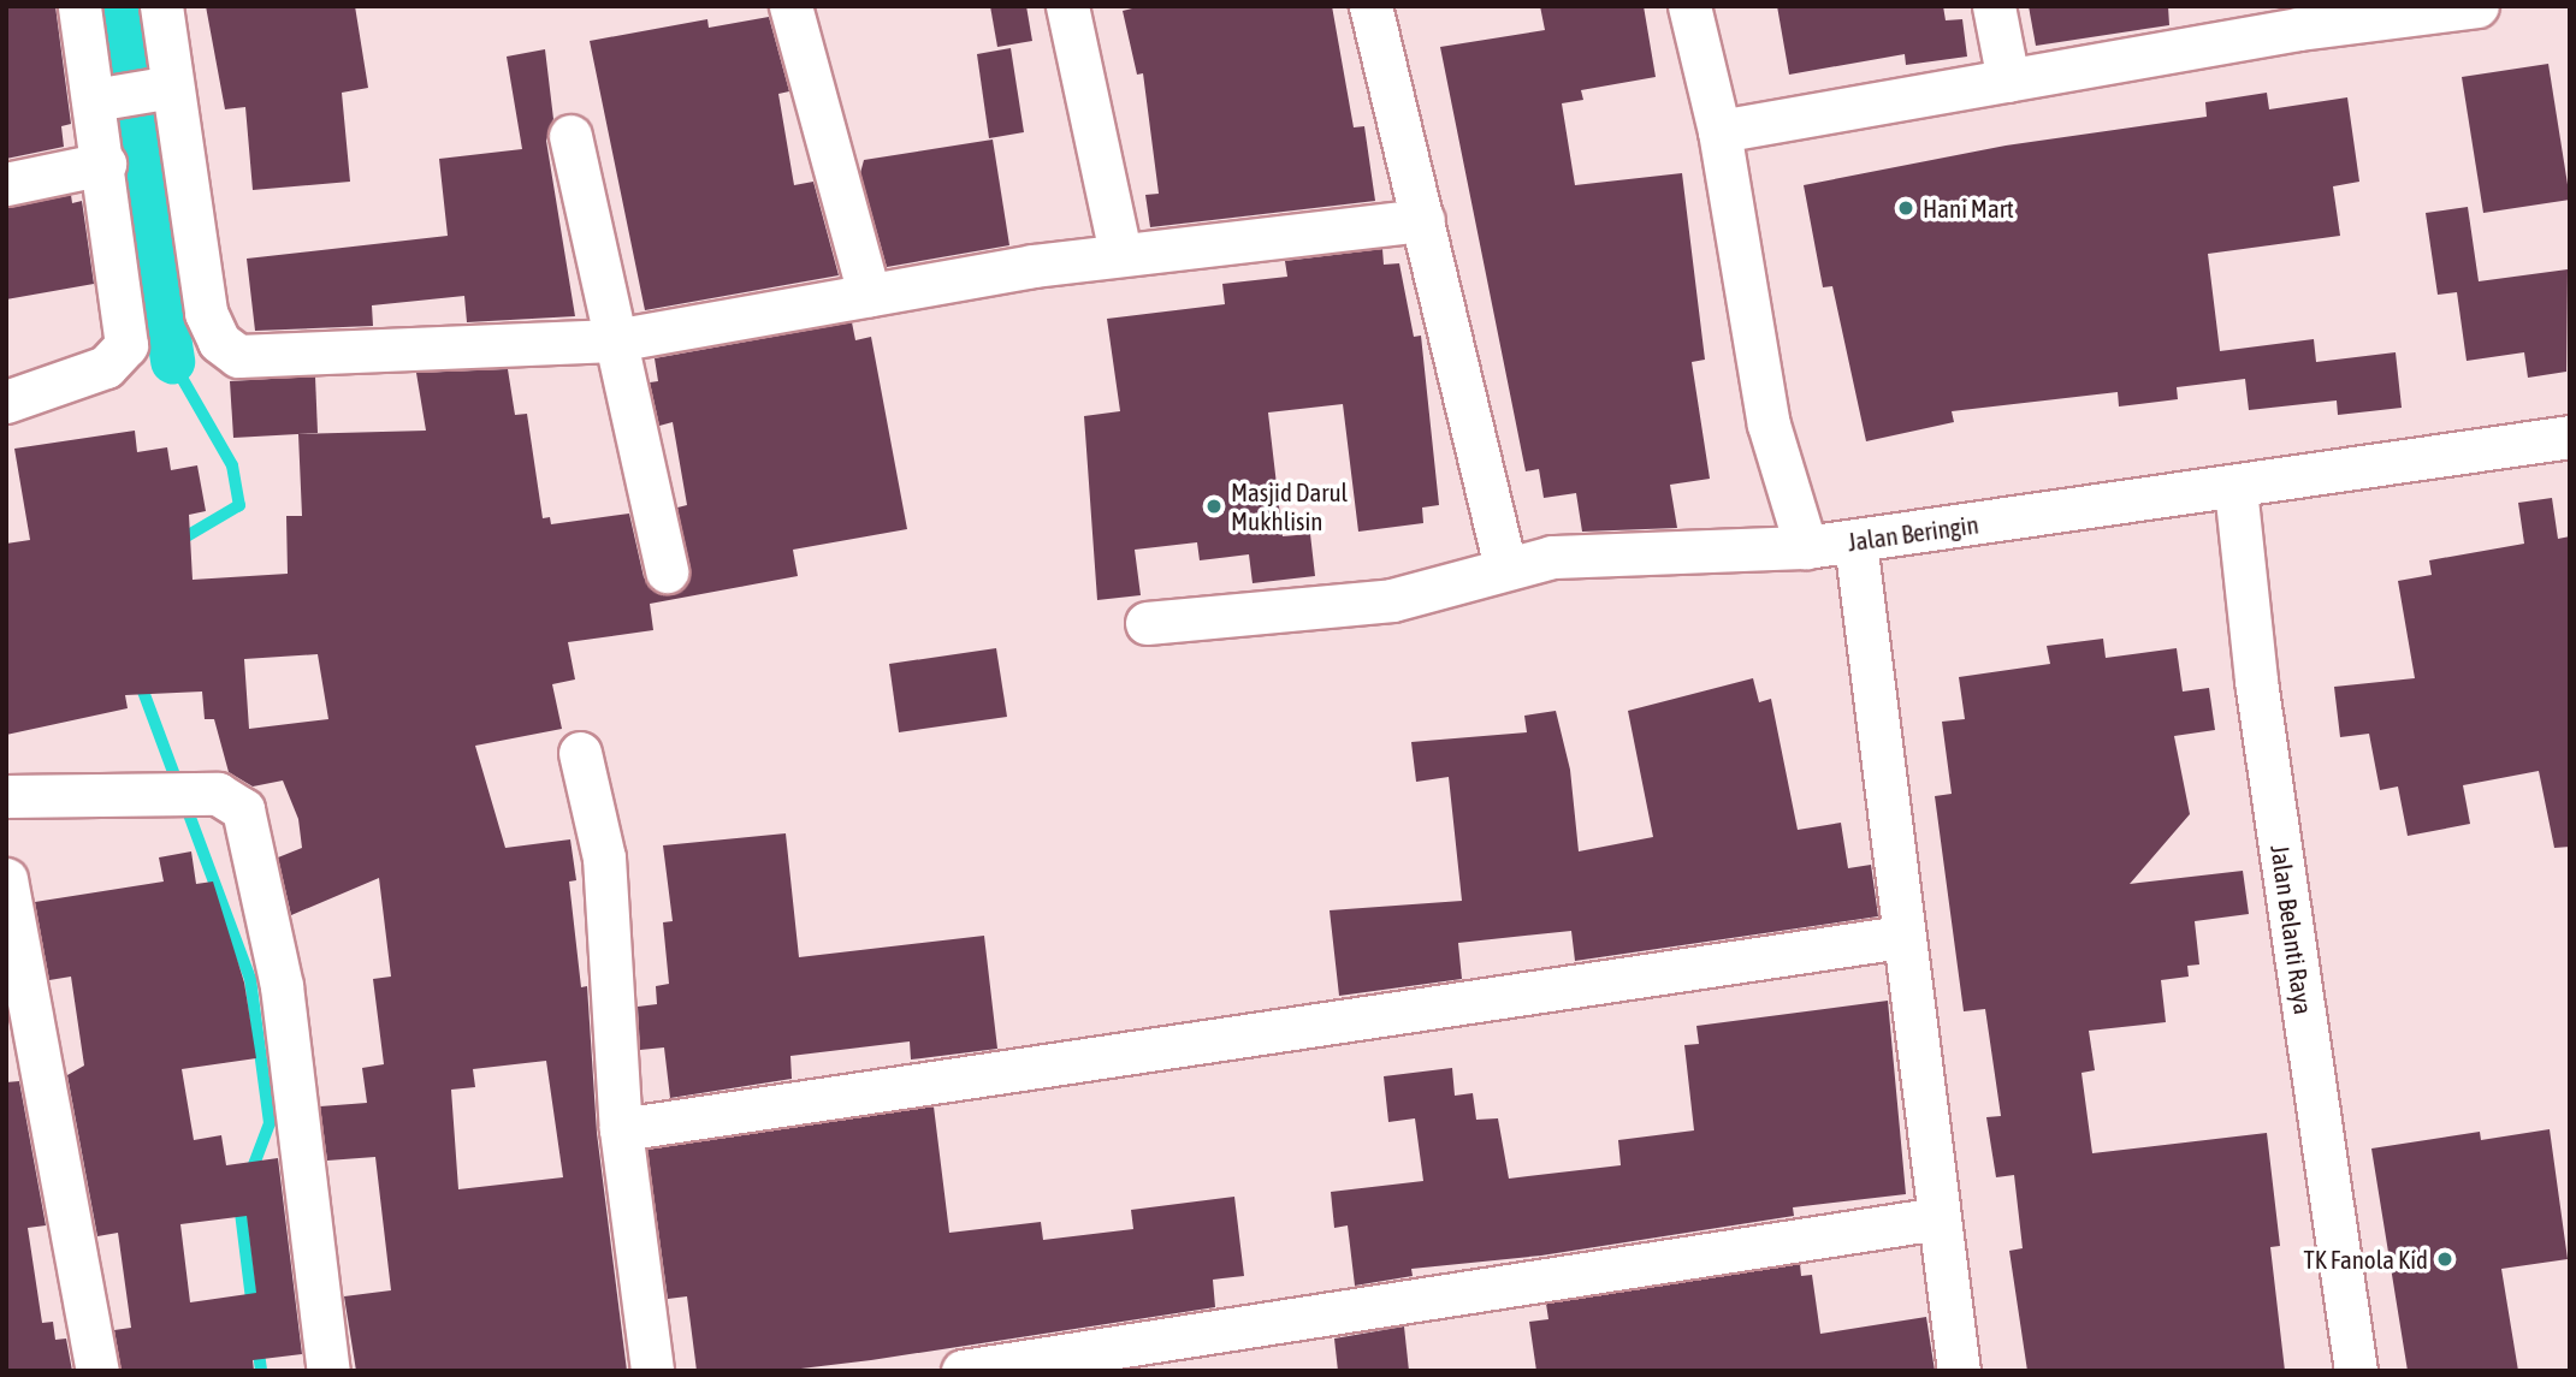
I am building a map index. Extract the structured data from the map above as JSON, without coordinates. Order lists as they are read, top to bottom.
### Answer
{
  "streets": {
    "street": ["Jalan Beringin", "Jalan Belanti Raya"]
  },
  "crossings": [
    ["Jalan Beringin", "Jalan Belanti Raya"]
  ],
  "places": ["Hani Mart", "Masjid Darul Mukhlisin", "TK Fanola Kid"]
}
